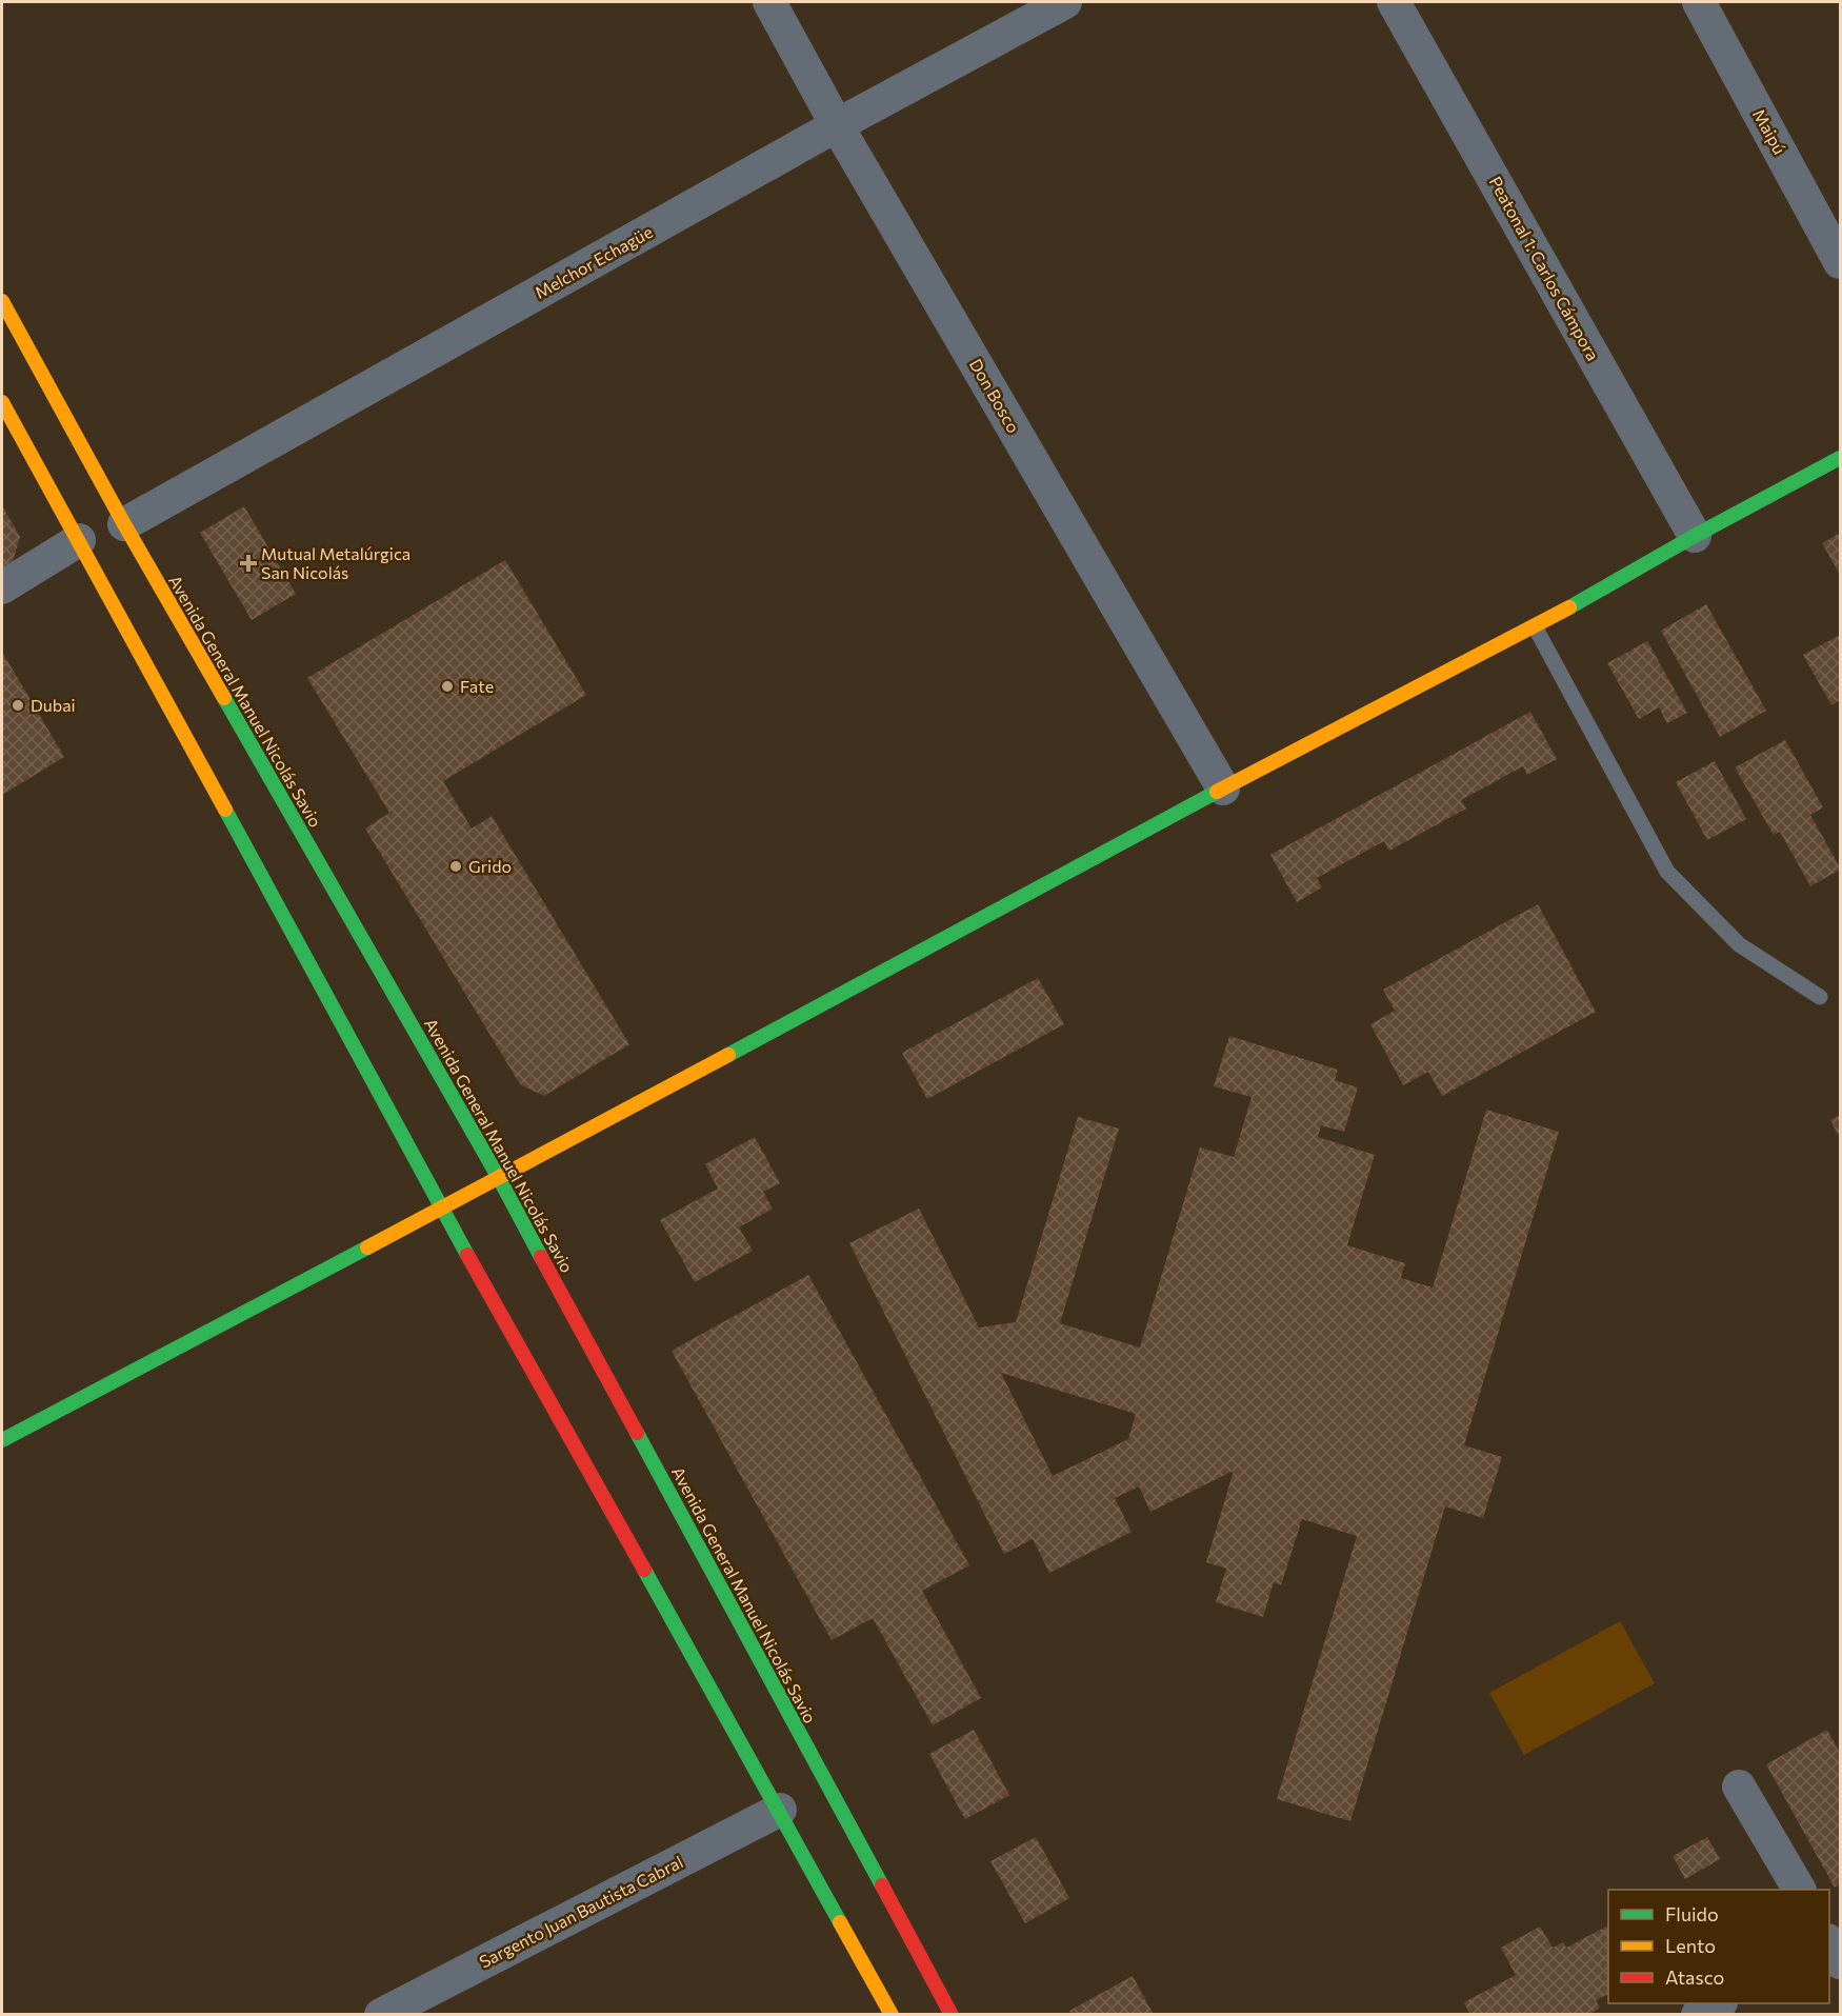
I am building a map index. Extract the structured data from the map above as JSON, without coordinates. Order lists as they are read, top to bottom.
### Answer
{
  "streets": {
    "main road": ["Avenida General Manuel Nicolás Savio"],
    "street": [
      "Maipú",
      "Melchor Echagüe",
      "Peatonal 1: Carlos Cámpora",
      "Don Bosco",
      "Sargento Juan Bautista Cabral"
    ]
  },
  "crossings": [
    ["Melchor Echagüe", "Don Bosco"],
    ["Melchor Echagüe", "Avenida General Manuel Nicolás Savio"]
  ],
  "places": {
    "health": ["Mutual Metalúrgica San Nicolás"],
    "other": ["Fate", "Dubai", "Grido"]
  },
  "legend": ["Fluido", "Lento", "Atasco"]
}
